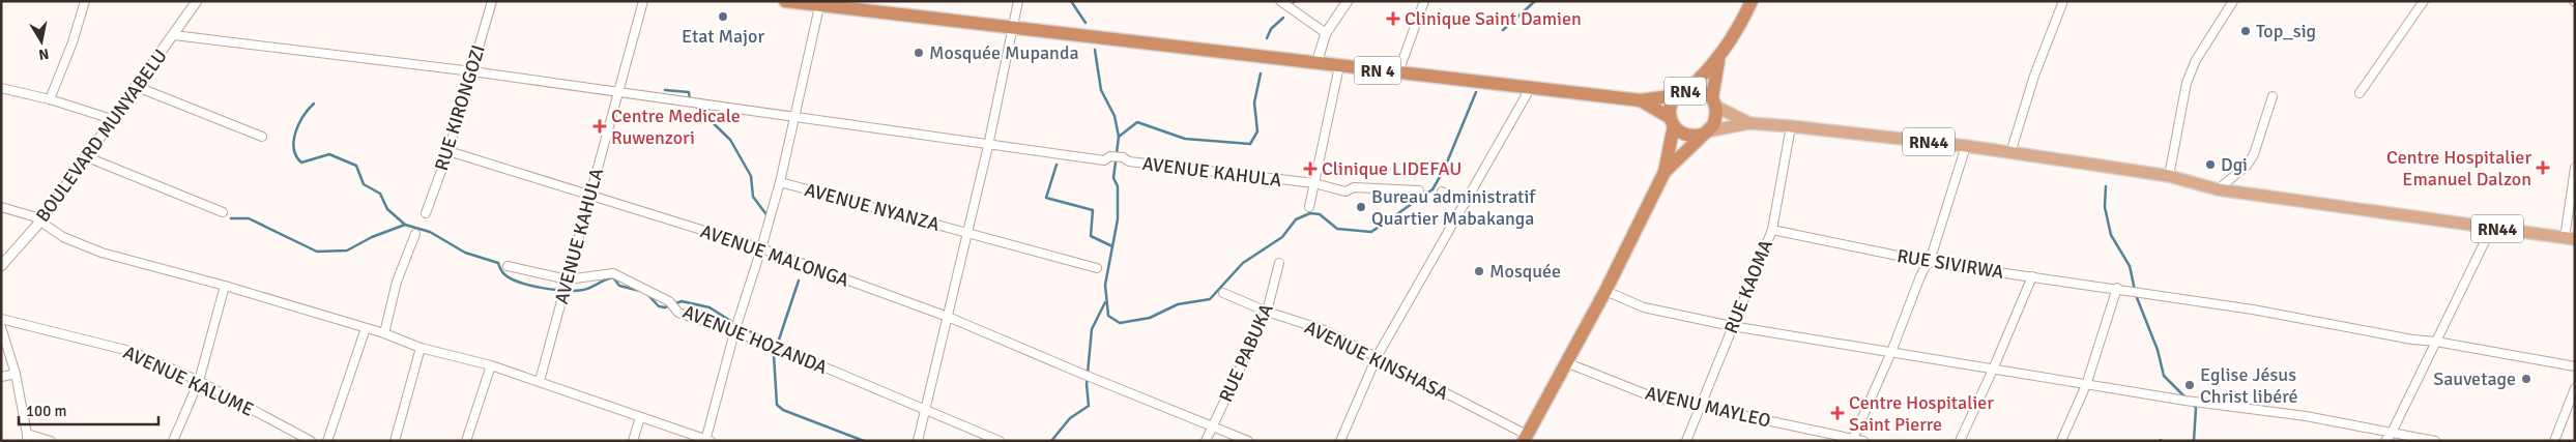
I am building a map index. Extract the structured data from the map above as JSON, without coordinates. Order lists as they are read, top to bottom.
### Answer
{
  "streets": {
    "highway": ["RN 4", "RN4"],
    "main road": ["RN44"],
    "street": [
      "RUE KIRONGOZI",
      "BOULEVARD MUNYABELU",
      "AVENUE KAHULA",
      "AVENUE NYANZA",
      "AVENUE MALONGA",
      "RUE SIVIRWA",
      "RUE KAOMA",
      "AVENUE HOZANDA",
      "RUE PABUKA",
      "AVENUE KINSHASA",
      "AVENUE KALUME",
      "AVENU MAYLEO"
    ]
  },
  "crossings": [
    ["RN 4", "RN4"],
    ["RN 4", "RN44"],
    ["RN4", "RN44"],
    ["RUE KIRONGOZI", "AVENUE KAHULA"],
    ["RUE KIRONGOZI", "AVENUE MALONGA"],
    ["BOULEVARD MUNYABELU", "AVENUE KAHULA"],
    ["RN44", "RUE KAOMA"],
    ["AVENUE KAHULA", "AVENUE MALONGA"],
    ["AVENUE KAHULA", "AVENUE HOZANDA"],
    ["AVENUE MALONGA", "RUE PABUKA"],
    ["RUE SIVIRWA", "RUE KAOMA"],
    ["RUE KAOMA", "AVENU MAYLEO"],
    ["RUE PABUKA", "AVENUE KINSHASA"]
  ],
  "places": {
    "other": [
      "Etat Major",
      "Top_sig",
      "Mosquée Mupanda",
      "Dgi",
      "Bureau administratif Quartier Mabakanga",
      "Mosquée",
      "Sauvetage",
      "Eglise Jésus Christ libéré"
    ],
    "health": [
      "Clinique Saint Damien",
      "Centre Medicale Ruwenzori",
      "Centre Hospitalier Emanuel Dalzon",
      "Clinique LIDEFAU",
      "Centre Hospitalier Saint Pierre"
    ]
  },
  "scale_bar": "100 m",
  "north": "bottom"
}
